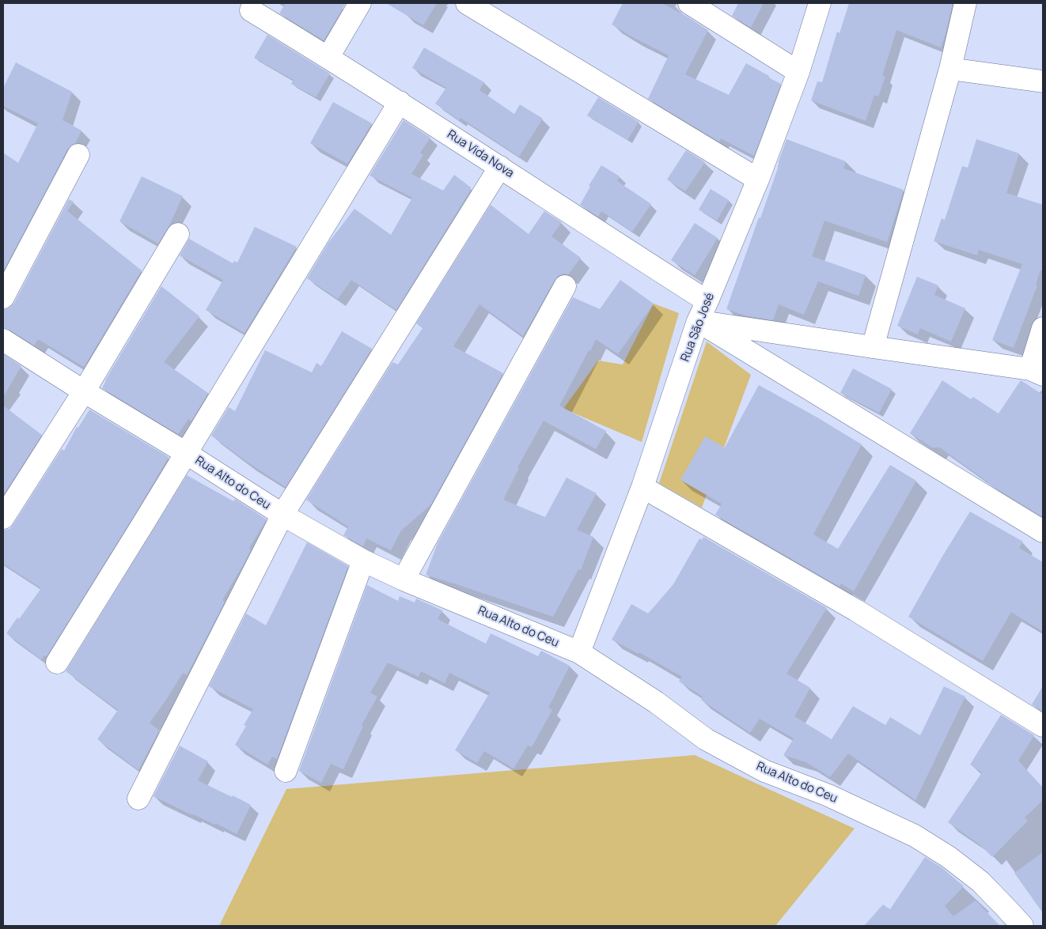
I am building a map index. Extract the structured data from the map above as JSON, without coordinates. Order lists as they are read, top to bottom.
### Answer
{
  "streets": {
    "street": ["Rua Vida Nova", "Rua São José", "Rua Alto do Ceu"]
  },
  "crossings": [
    ["Rua Vida Nova", "Rua São José"],
    ["Rua São José", "Rua Alto do Ceu"]
  ]
}
